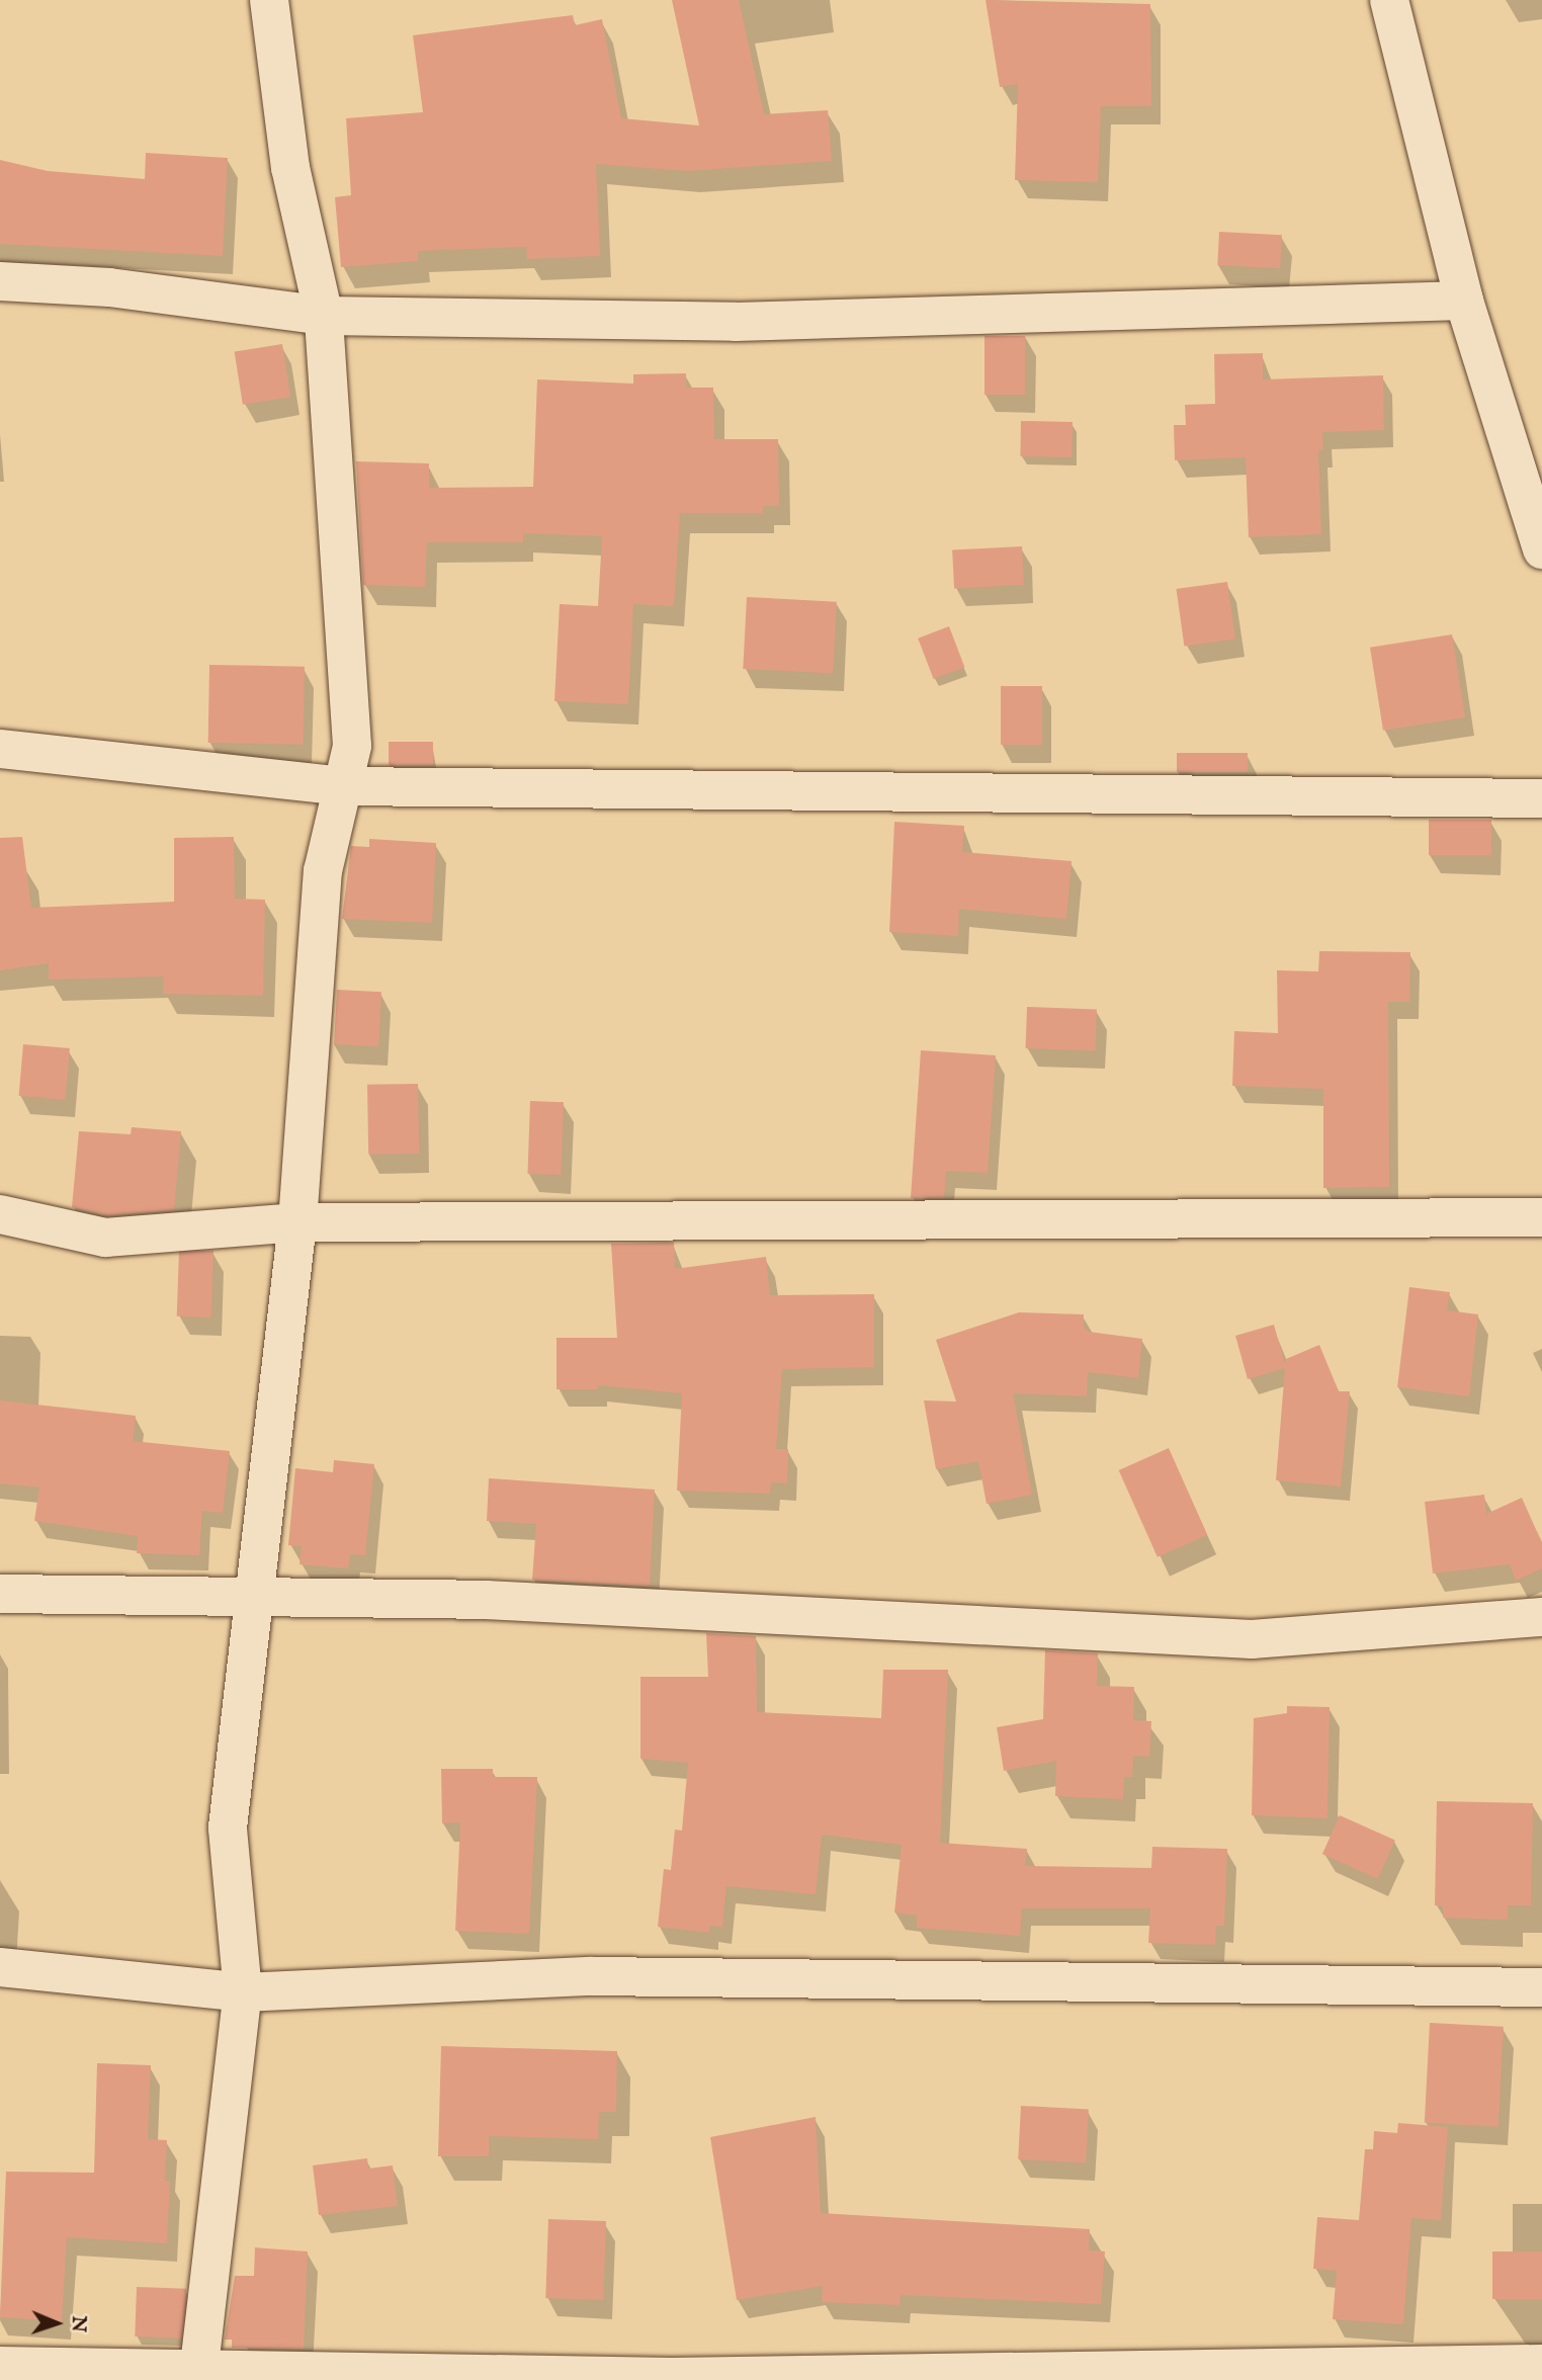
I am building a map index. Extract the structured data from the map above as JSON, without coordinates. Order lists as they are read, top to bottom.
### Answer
{
  "north": "right"
}
